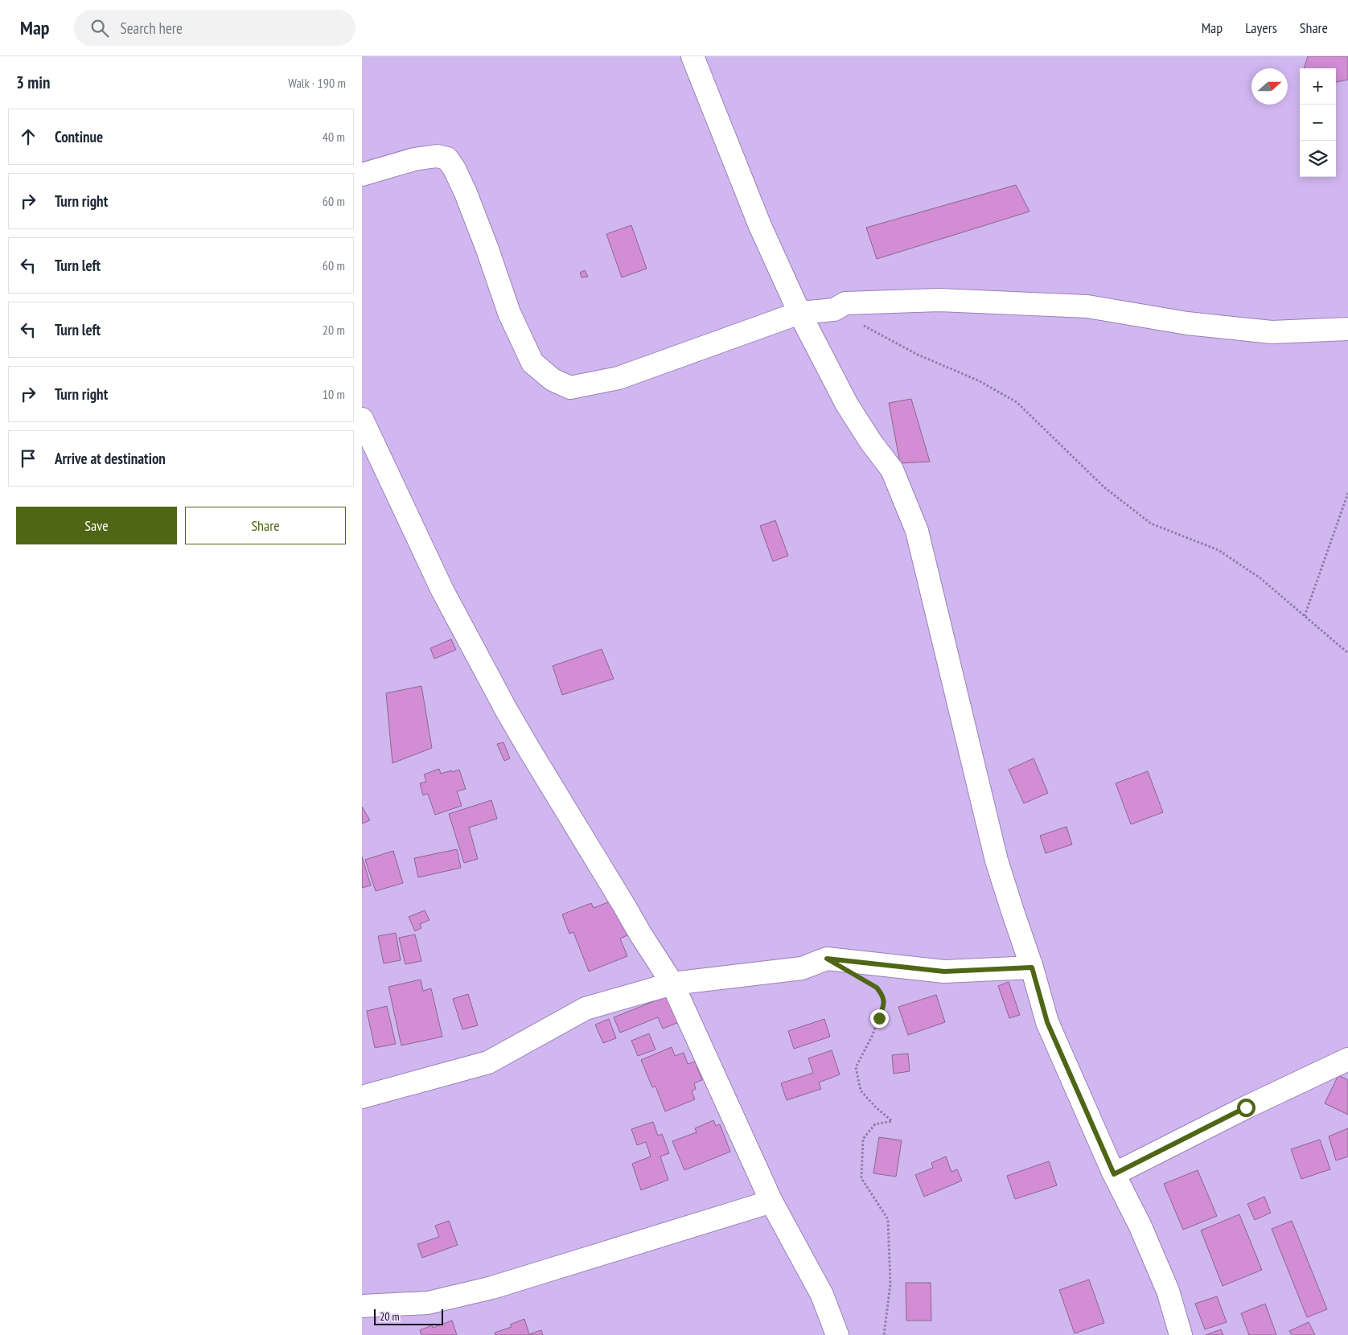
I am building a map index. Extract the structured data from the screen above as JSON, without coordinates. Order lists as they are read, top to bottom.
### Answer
{
  "scale_bar": "20 m",
  "north": "right",
  "page": {
    "header": "Map",
    "search": "Search here",
    "nav": ["Map", "Layers", "Share"],
    "heading": ["3 min", "Walk · 190 m"],
    "map_buttons": ["+", "−"],
    "list": [
      ["Continue", "40 m"],
      ["Turn right", "60 m"],
      ["Turn left", "60 m"],
      ["Turn left", "20 m"],
      ["Turn right", "10 m"],
      "Arrive at destination"
    ],
    "buttons": ["Save", "Share"],
    "scale": "20 m"
  }
}
